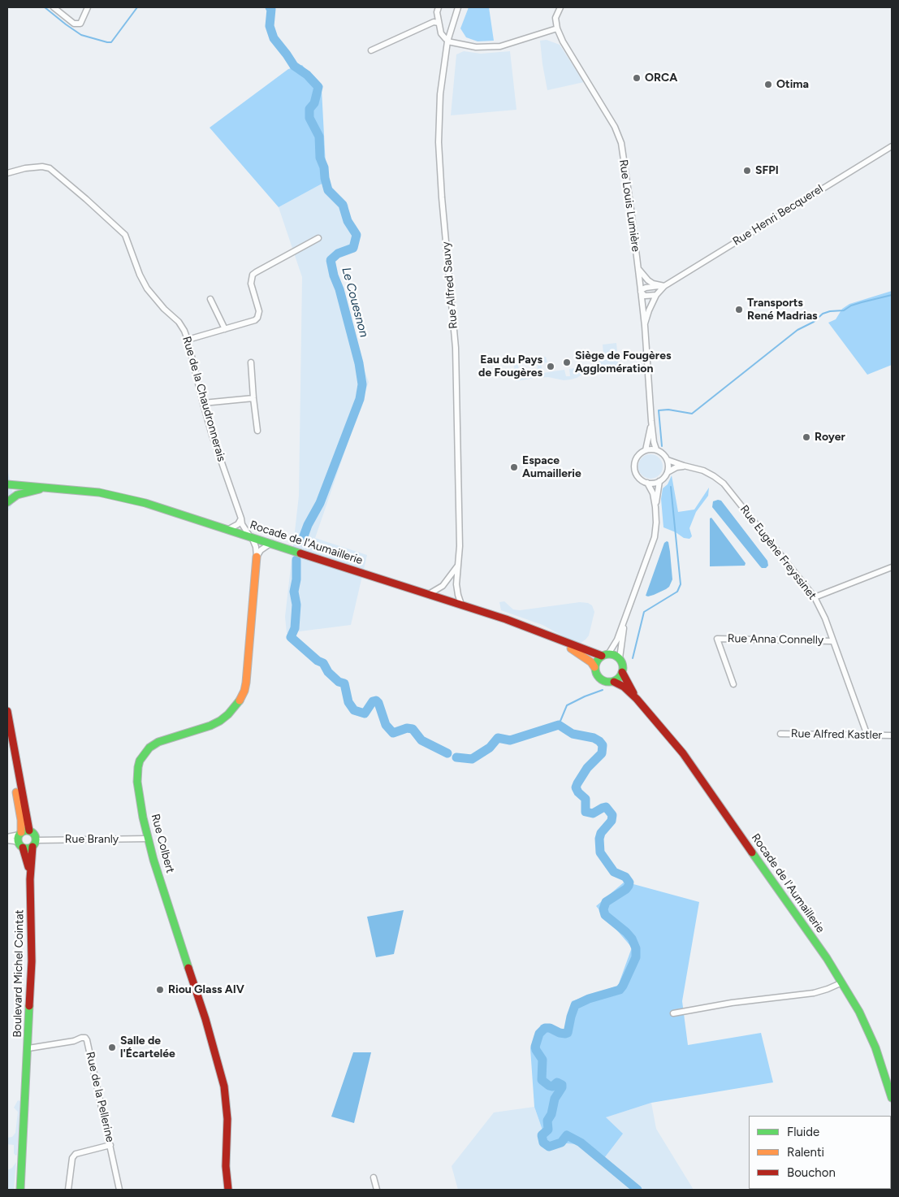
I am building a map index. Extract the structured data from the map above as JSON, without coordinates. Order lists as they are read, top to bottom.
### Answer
{
  "streets": {
    "main road": ["Rocade de l'Aumaillerie", "Rue Colbert", "Boulevard Michel Cointat"],
    "street": [
      "Rue Louis Lumière",
      "Rue Henri Becquerel",
      "Rue Alfred Sauvy",
      "Rue de la Chaudronnerais",
      "Rue Eugène Freyssinet",
      "Rue Anna Connelly",
      "Rue Alfred Kastler",
      "Rue Branly",
      "Rue de la Pellerine"
    ]
  },
  "crossings": [
    ["Rue Louis Lumière", "Rue Henri Becquerel"],
    ["Rue Louis Lumière", "Rue Eugène Freyssinet"],
    ["Rue Alfred Sauvy", "Rocade de l'Aumaillerie"],
    ["Rue de la Chaudronnerais", "Rocade de l'Aumaillerie"],
    ["Rue de la Chaudronnerais", "Rue Colbert"],
    ["Rocade de l'Aumaillerie", "Rue Colbert"],
    ["Rue Eugène Freyssinet", "Rue Anna Connelly"],
    ["Rue Eugène Freyssinet", "Rue Alfred Kastler"],
    ["Rue Branly", "Rue Colbert"],
    ["Rue Branly", "Boulevard Michel Cointat"],
    ["Boulevard Michel Cointat", "Rue de la Pellerine"]
  ],
  "water": ["Le Couesnon"],
  "places": [
    "ORCA",
    "Otima",
    "SFPI",
    "Transports René Madrias",
    "Siège de Fougères Agglomération",
    "Eau du Pays de Fougères",
    "Royer",
    "Espace Aumaillerie",
    "Riou Glass AIV",
    "Salle de l'Écartelée"
  ],
  "legend": ["Fluide", "Ralenti", "Bouchon"]
}
